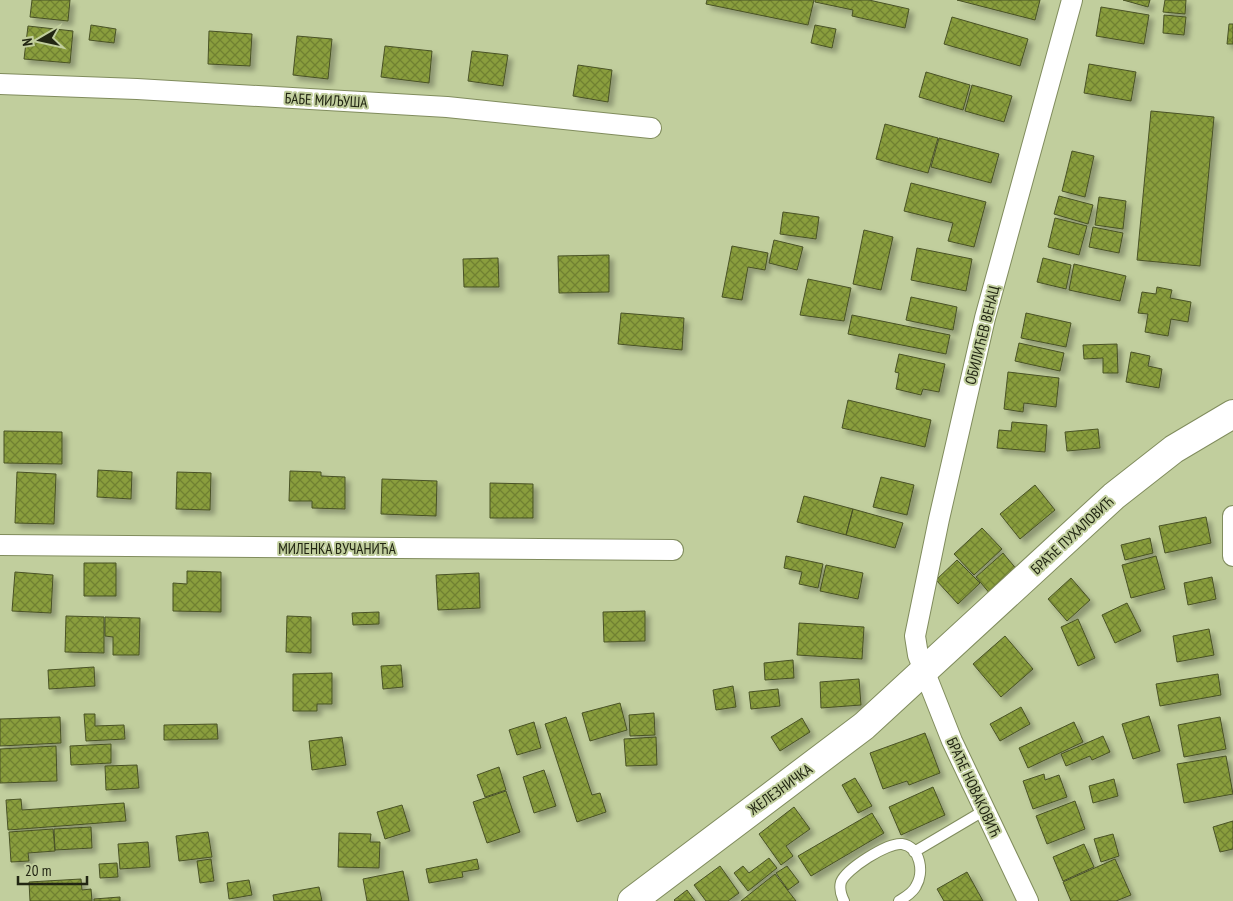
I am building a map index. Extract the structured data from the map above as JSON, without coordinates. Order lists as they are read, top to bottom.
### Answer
{
  "streets": {
    "main road": ["БРАЋЕ ПУХАЛОВИЋ", "ЖЕЛЕЗНИЧКА"],
    "street": [
      "БАБЕ МИЉУША",
      "ОБИЛИЋЕВ ВЕНАЦ",
      "МИЛЕНКА ВУЧАНИЋА",
      "БРАЋЕ НОВАКОВИЋ"
    ]
  },
  "crossings": [
    ["ОБИЛИЋЕВ ВЕНАЦ", "БРАЋЕ ПУХАЛОВИЋ"],
    ["ОБИЛИЋЕВ ВЕНАЦ", "БРАЋЕ НОВАКОВИЋ"],
    ["ОБИЛИЋЕВ ВЕНАЦ", "ЖЕЛЕЗНИЧКА"],
    ["БРАЋЕ ПУХАЛОВИЋ", "БРАЋЕ НОВАКОВИЋ"],
    ["БРАЋЕ ПУХАЛОВИЋ", "ЖЕЛЕЗНИЧКА"],
    ["БРАЋЕ НОВАКОВИЋ", "ЖЕЛЕЗНИЧКА"]
  ],
  "scale_bar": "20 m",
  "north": "left"
}
